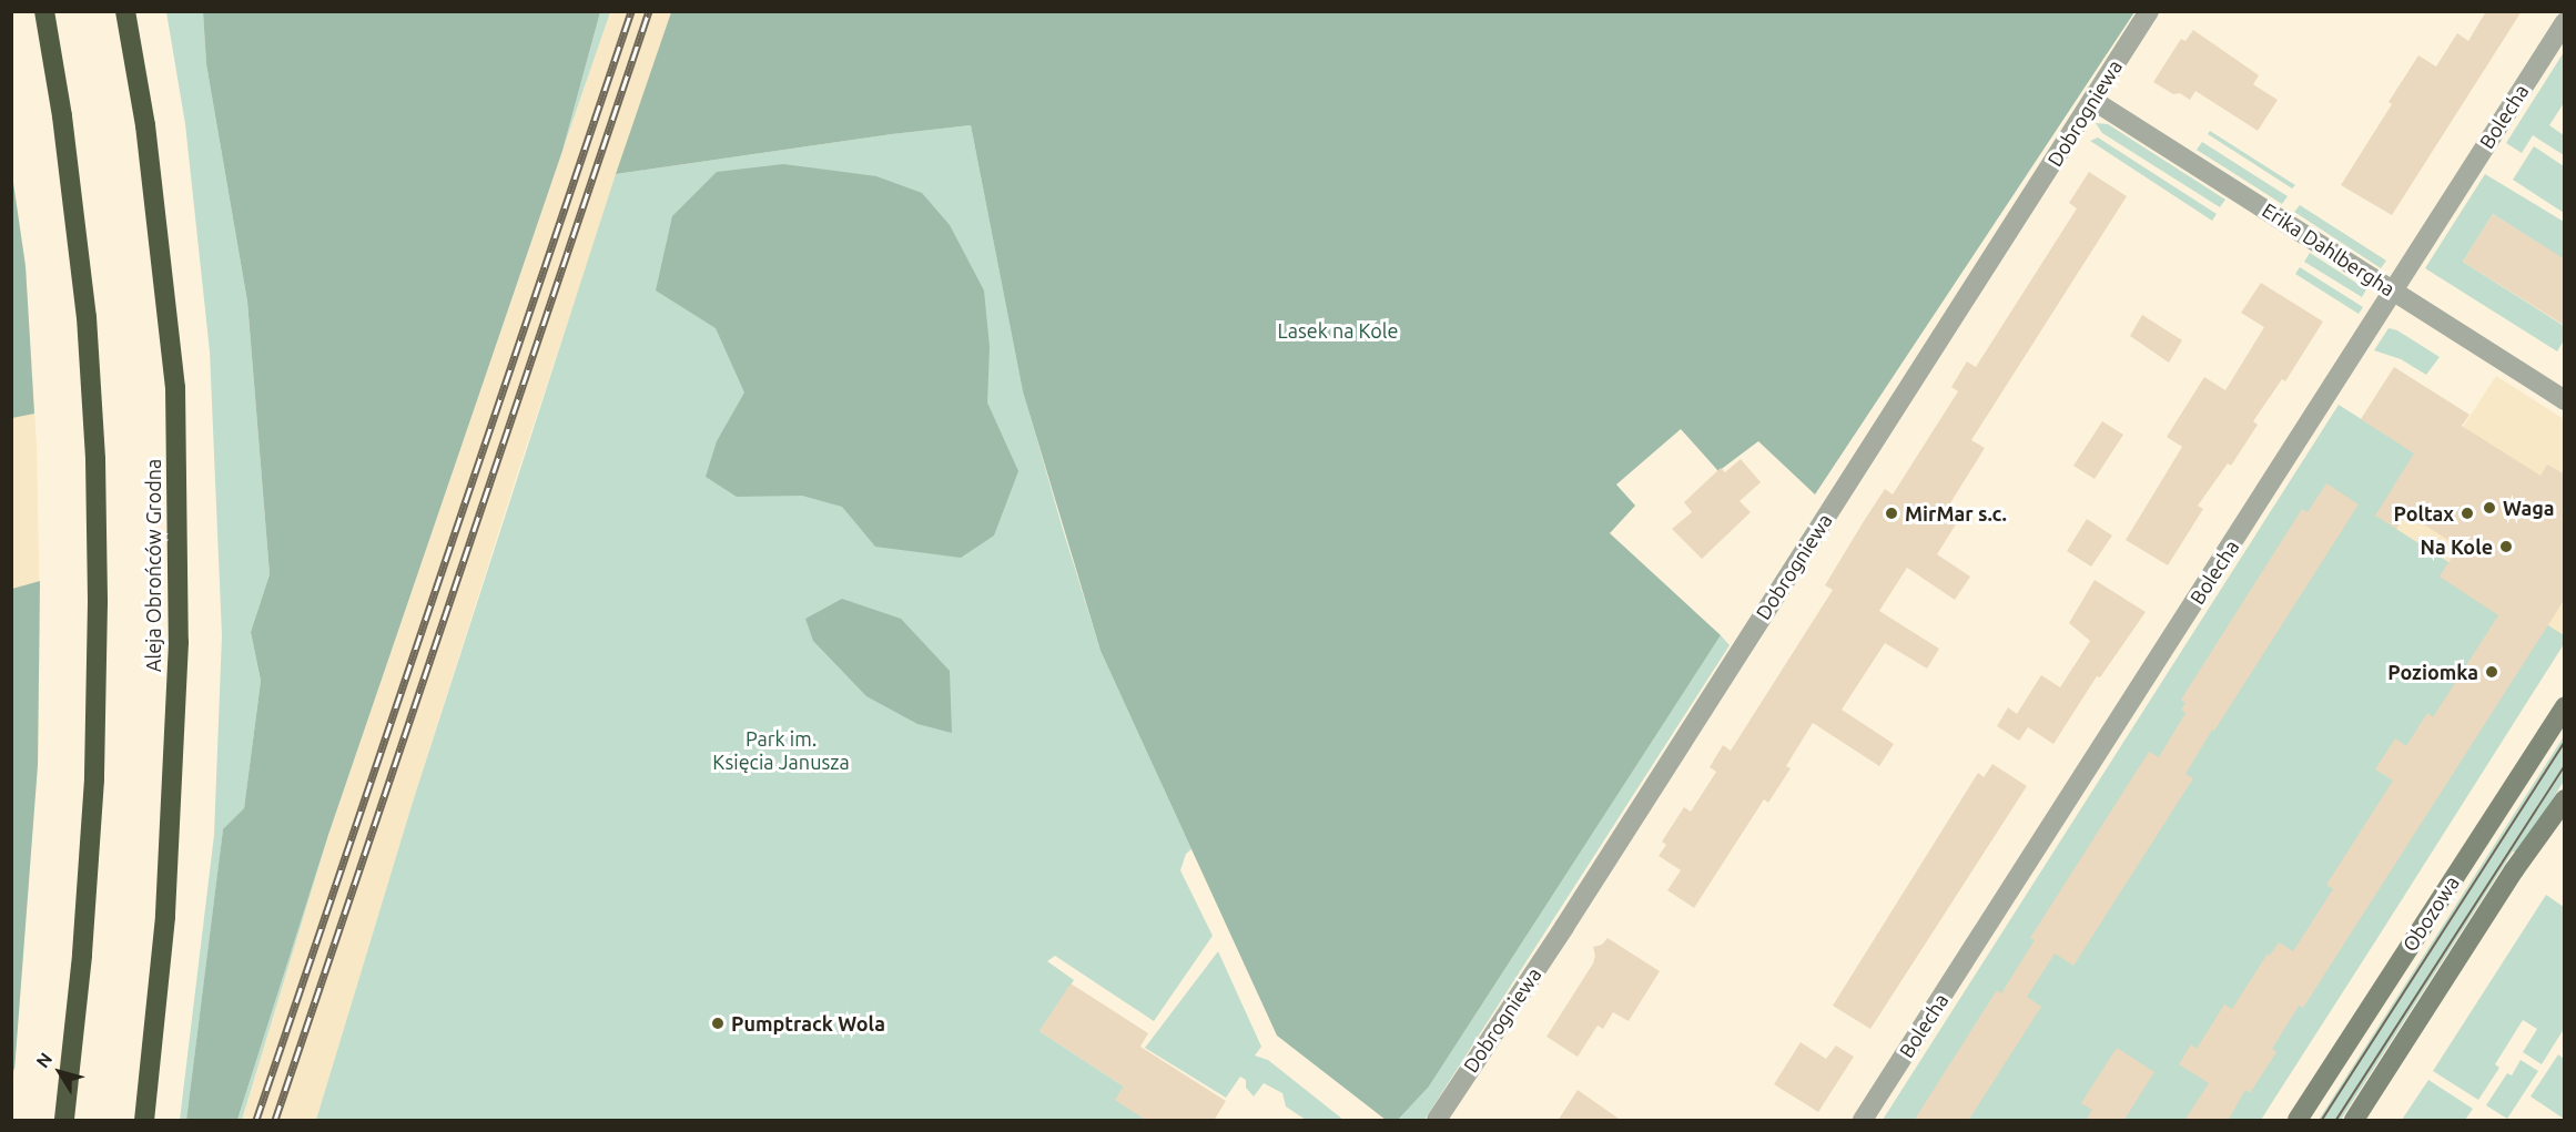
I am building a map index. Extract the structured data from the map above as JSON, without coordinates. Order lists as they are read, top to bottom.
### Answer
{
  "streets": {
    "highway": ["Aleja Obrońców Grodna"],
    "street": [
      "Dobrogniewa",
      "Bolecha",
      "Erika Dahlbergha",
      "Obozowa"
    ]
  },
  "crossings": [
    ["Dobrogniewa", "Erika Dahlbergha"],
    ["Bolecha", "Erika Dahlbergha"]
  ],
  "parks": ["Lasek na Kole", "Park im. Księcia Janusza"],
  "places": [
    "Waga",
    "MirMar s.c.",
    "Poltax",
    "Na Kole",
    "Poziomka",
    "Pumptrack Wola"
  ],
  "north": "top left"
}
